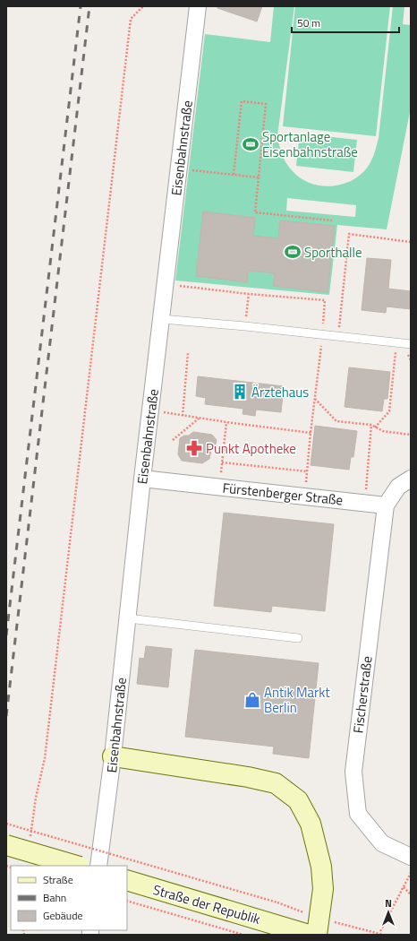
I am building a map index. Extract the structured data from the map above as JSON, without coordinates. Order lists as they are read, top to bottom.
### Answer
{
  "streets": {
    "main road": ["Straße der Republik"],
    "street": ["Eisenbahnstraße", "Fürstenberger Straße", "Fischerstraße"]
  },
  "crossings": [
    ["Eisenbahnstraße", "Fürstenberger Straße"],
    ["Fürstenberger Straße", "Fischerstraße"]
  ],
  "places": {
    "sports": ["Sportanlage Eisenbahnstraße", "Sporthalle"],
    "building": ["Ärztehaus"],
    "pharmacy": ["Punkt Apotheke"],
    "shop": ["Antik Markt Berlin"]
  },
  "legend": ["Straße", "Bahn", "Gebäude"],
  "scale_bar": "50 m",
  "north": "top"
}
